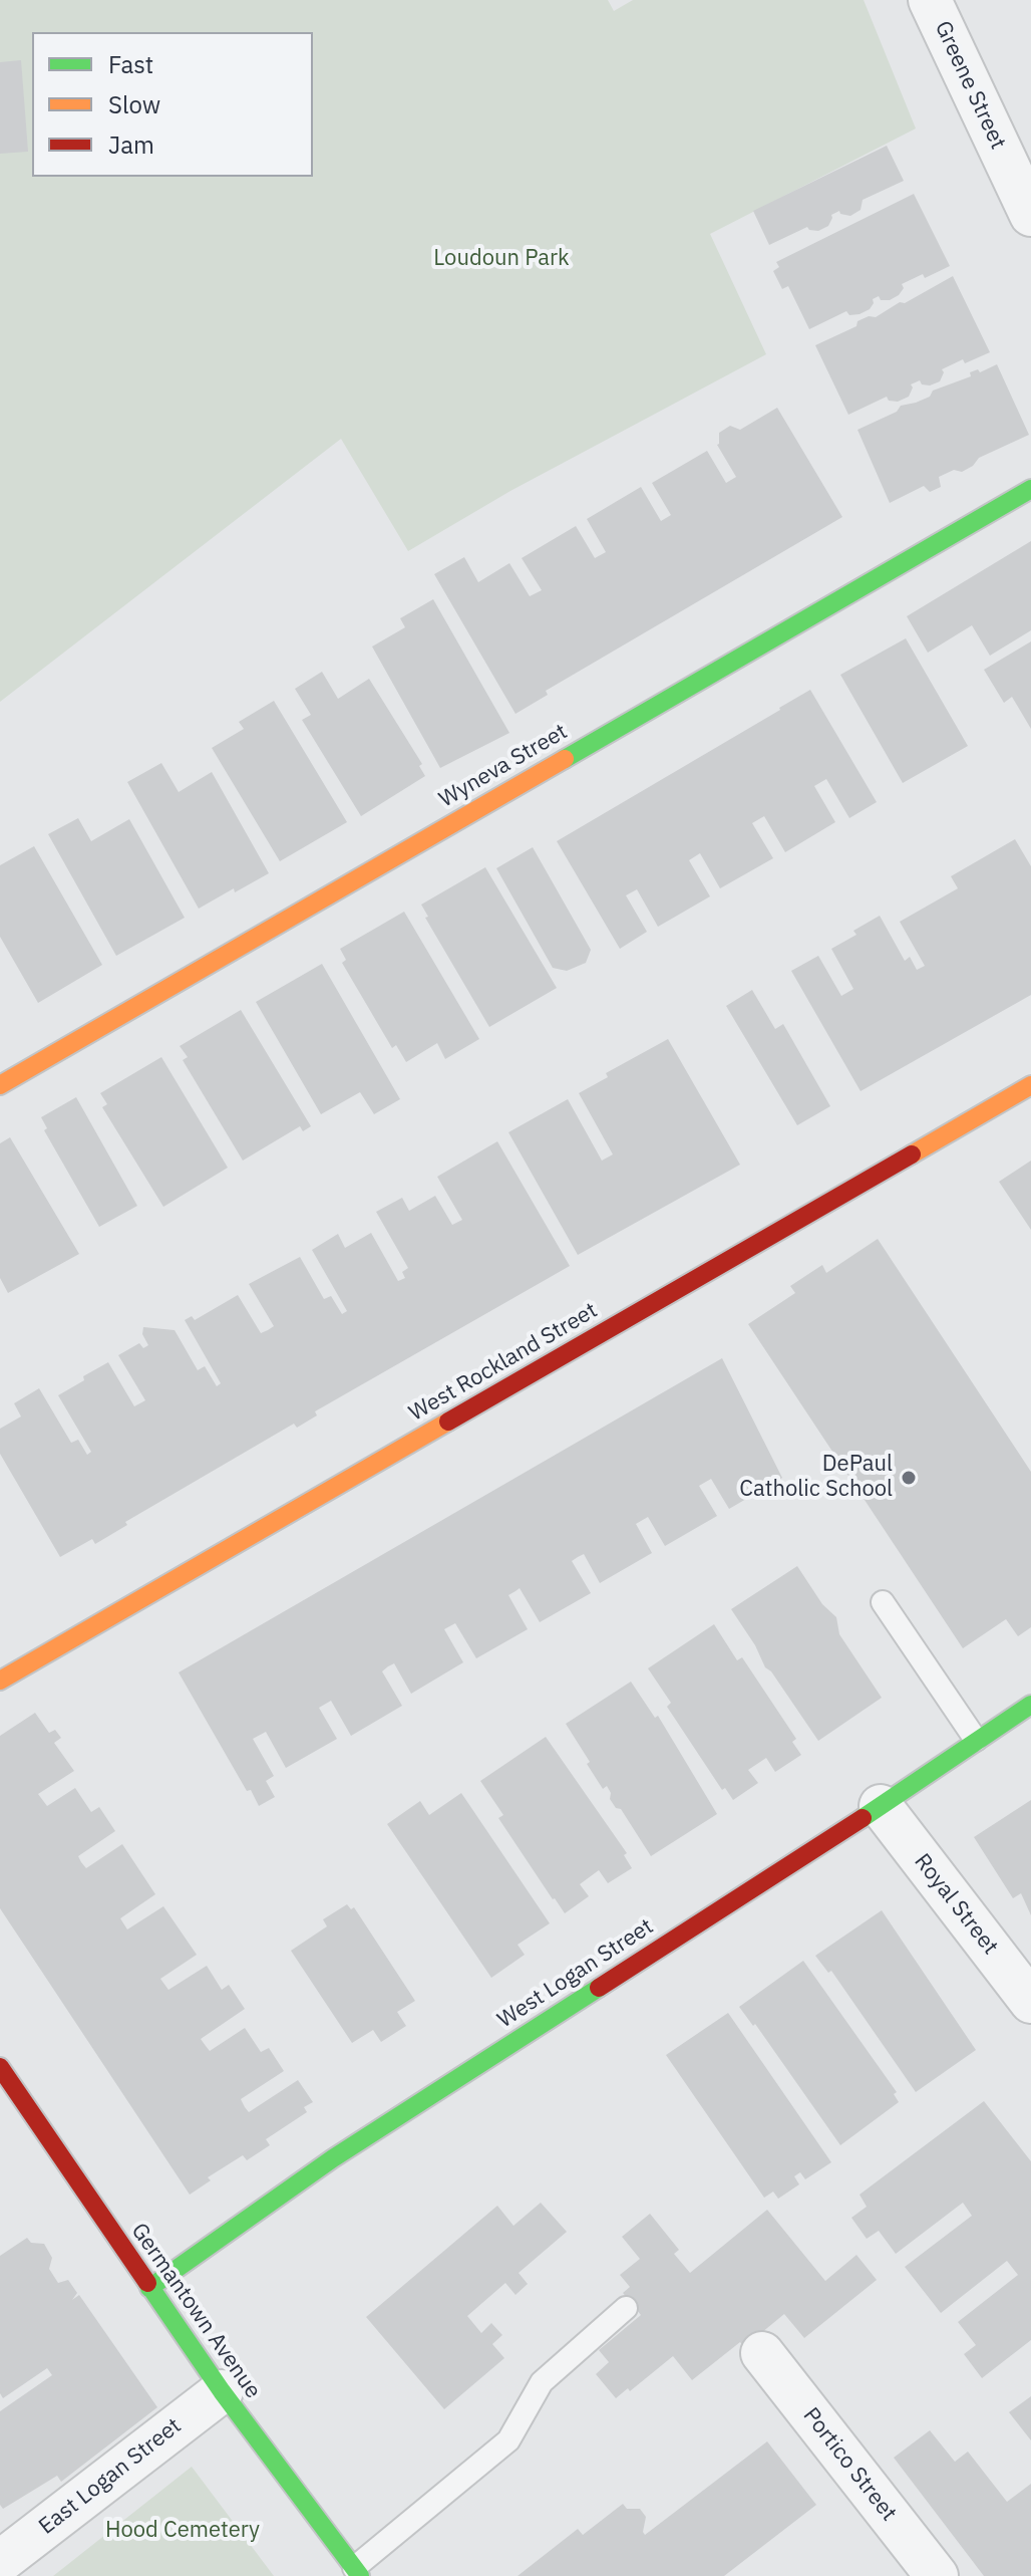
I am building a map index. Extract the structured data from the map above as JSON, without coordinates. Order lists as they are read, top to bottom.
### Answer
{
  "streets": {
    "street": [
      "Greene Street",
      "Wyneva Street",
      "West Rockland Street",
      "Royal Street",
      "West Logan Street",
      "Germantown Avenue",
      "Portico Street",
      "East Logan Street"
    ]
  },
  "crossings": [
    ["Royal Street", "West Logan Street"],
    ["West Logan Street", "Germantown Avenue"],
    ["Germantown Avenue", "East Logan Street"]
  ],
  "parks": ["Loudoun Park", "Hood Cemetery"],
  "places": ["DePaul Catholic School"],
  "legend": ["Fast", "Slow", "Jam"]
}
